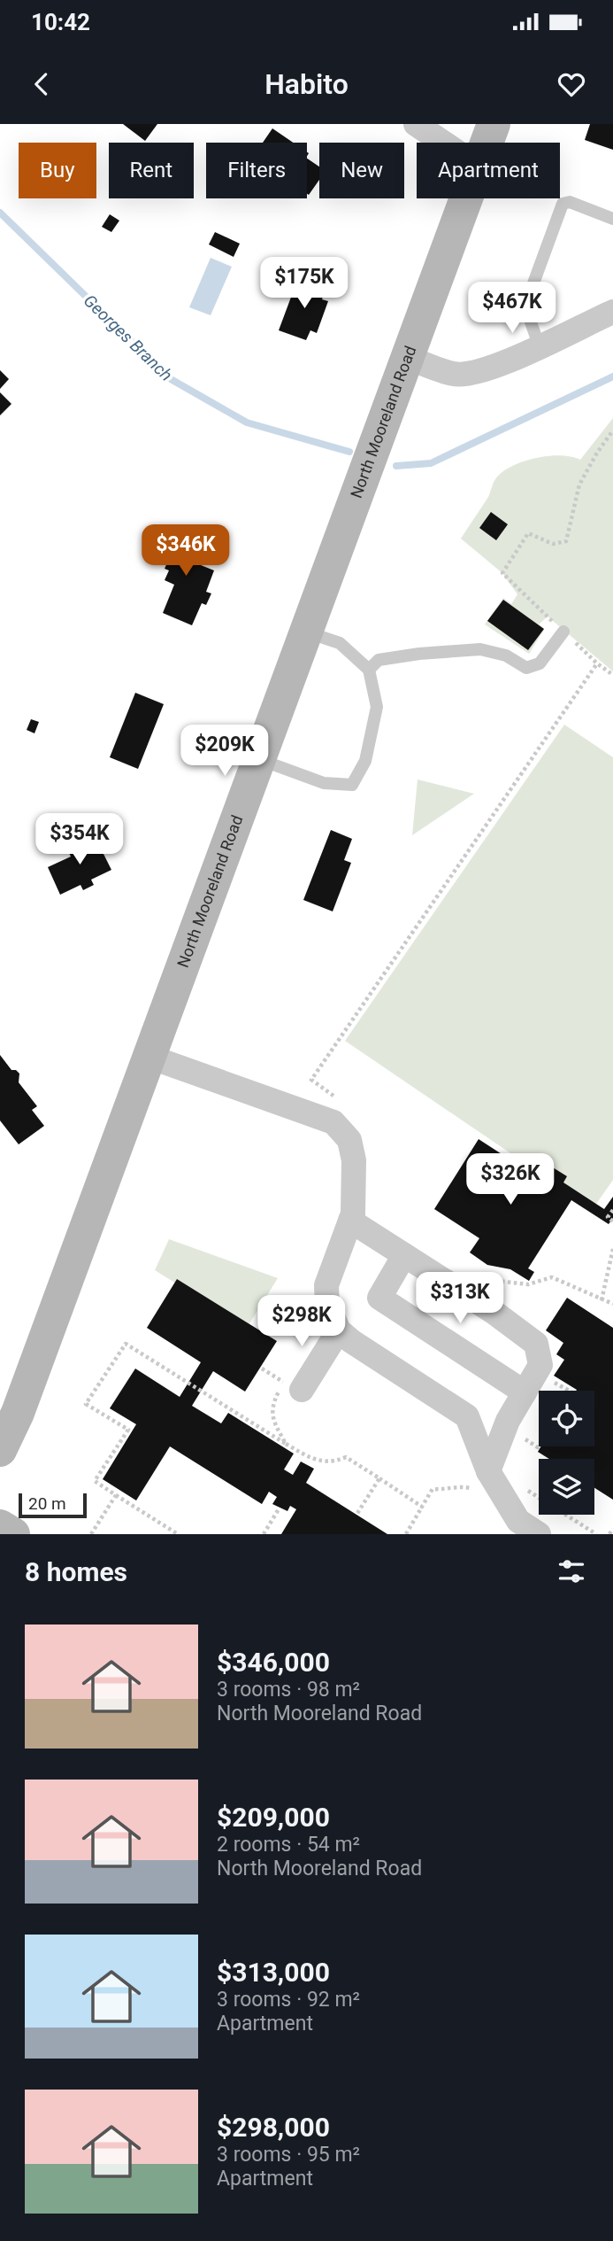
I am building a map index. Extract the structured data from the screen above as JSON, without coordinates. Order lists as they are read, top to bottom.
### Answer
{
  "streets": {
    "street": ["North Mooreland Road"]
  },
  "water": ["Georges Branch"],
  "scale_bar": "20 m",
  "page": {
    "status": "10:42",
    "header": "Habito",
    "chip": [
      "Buy",
      "Rent",
      "Filters",
      "New",
      "Apartment"
    ],
    "price": [
      "$175K",
      "$467K",
      "$346K",
      "$209K",
      "$354K",
      "$326K",
      "$313K",
      "$298K"
    ],
    "scale": "20 m",
    "heading": "8 homes",
    "list": [
      {
        "name": "$346,000",
        "note": "3 rooms · 98 m² · North Mooreland Road"
      },
      {
        "name": "$209,000",
        "note": "2 rooms · 54 m² · North Mooreland Road"
      },
      {
        "name": "$313,000",
        "note": "3 rooms · 92 m² · Apartment"
      },
      {
        "name": "$298,000",
        "note": "3 rooms · 95 m² · Apartment"
      }
    ]
  }
}
